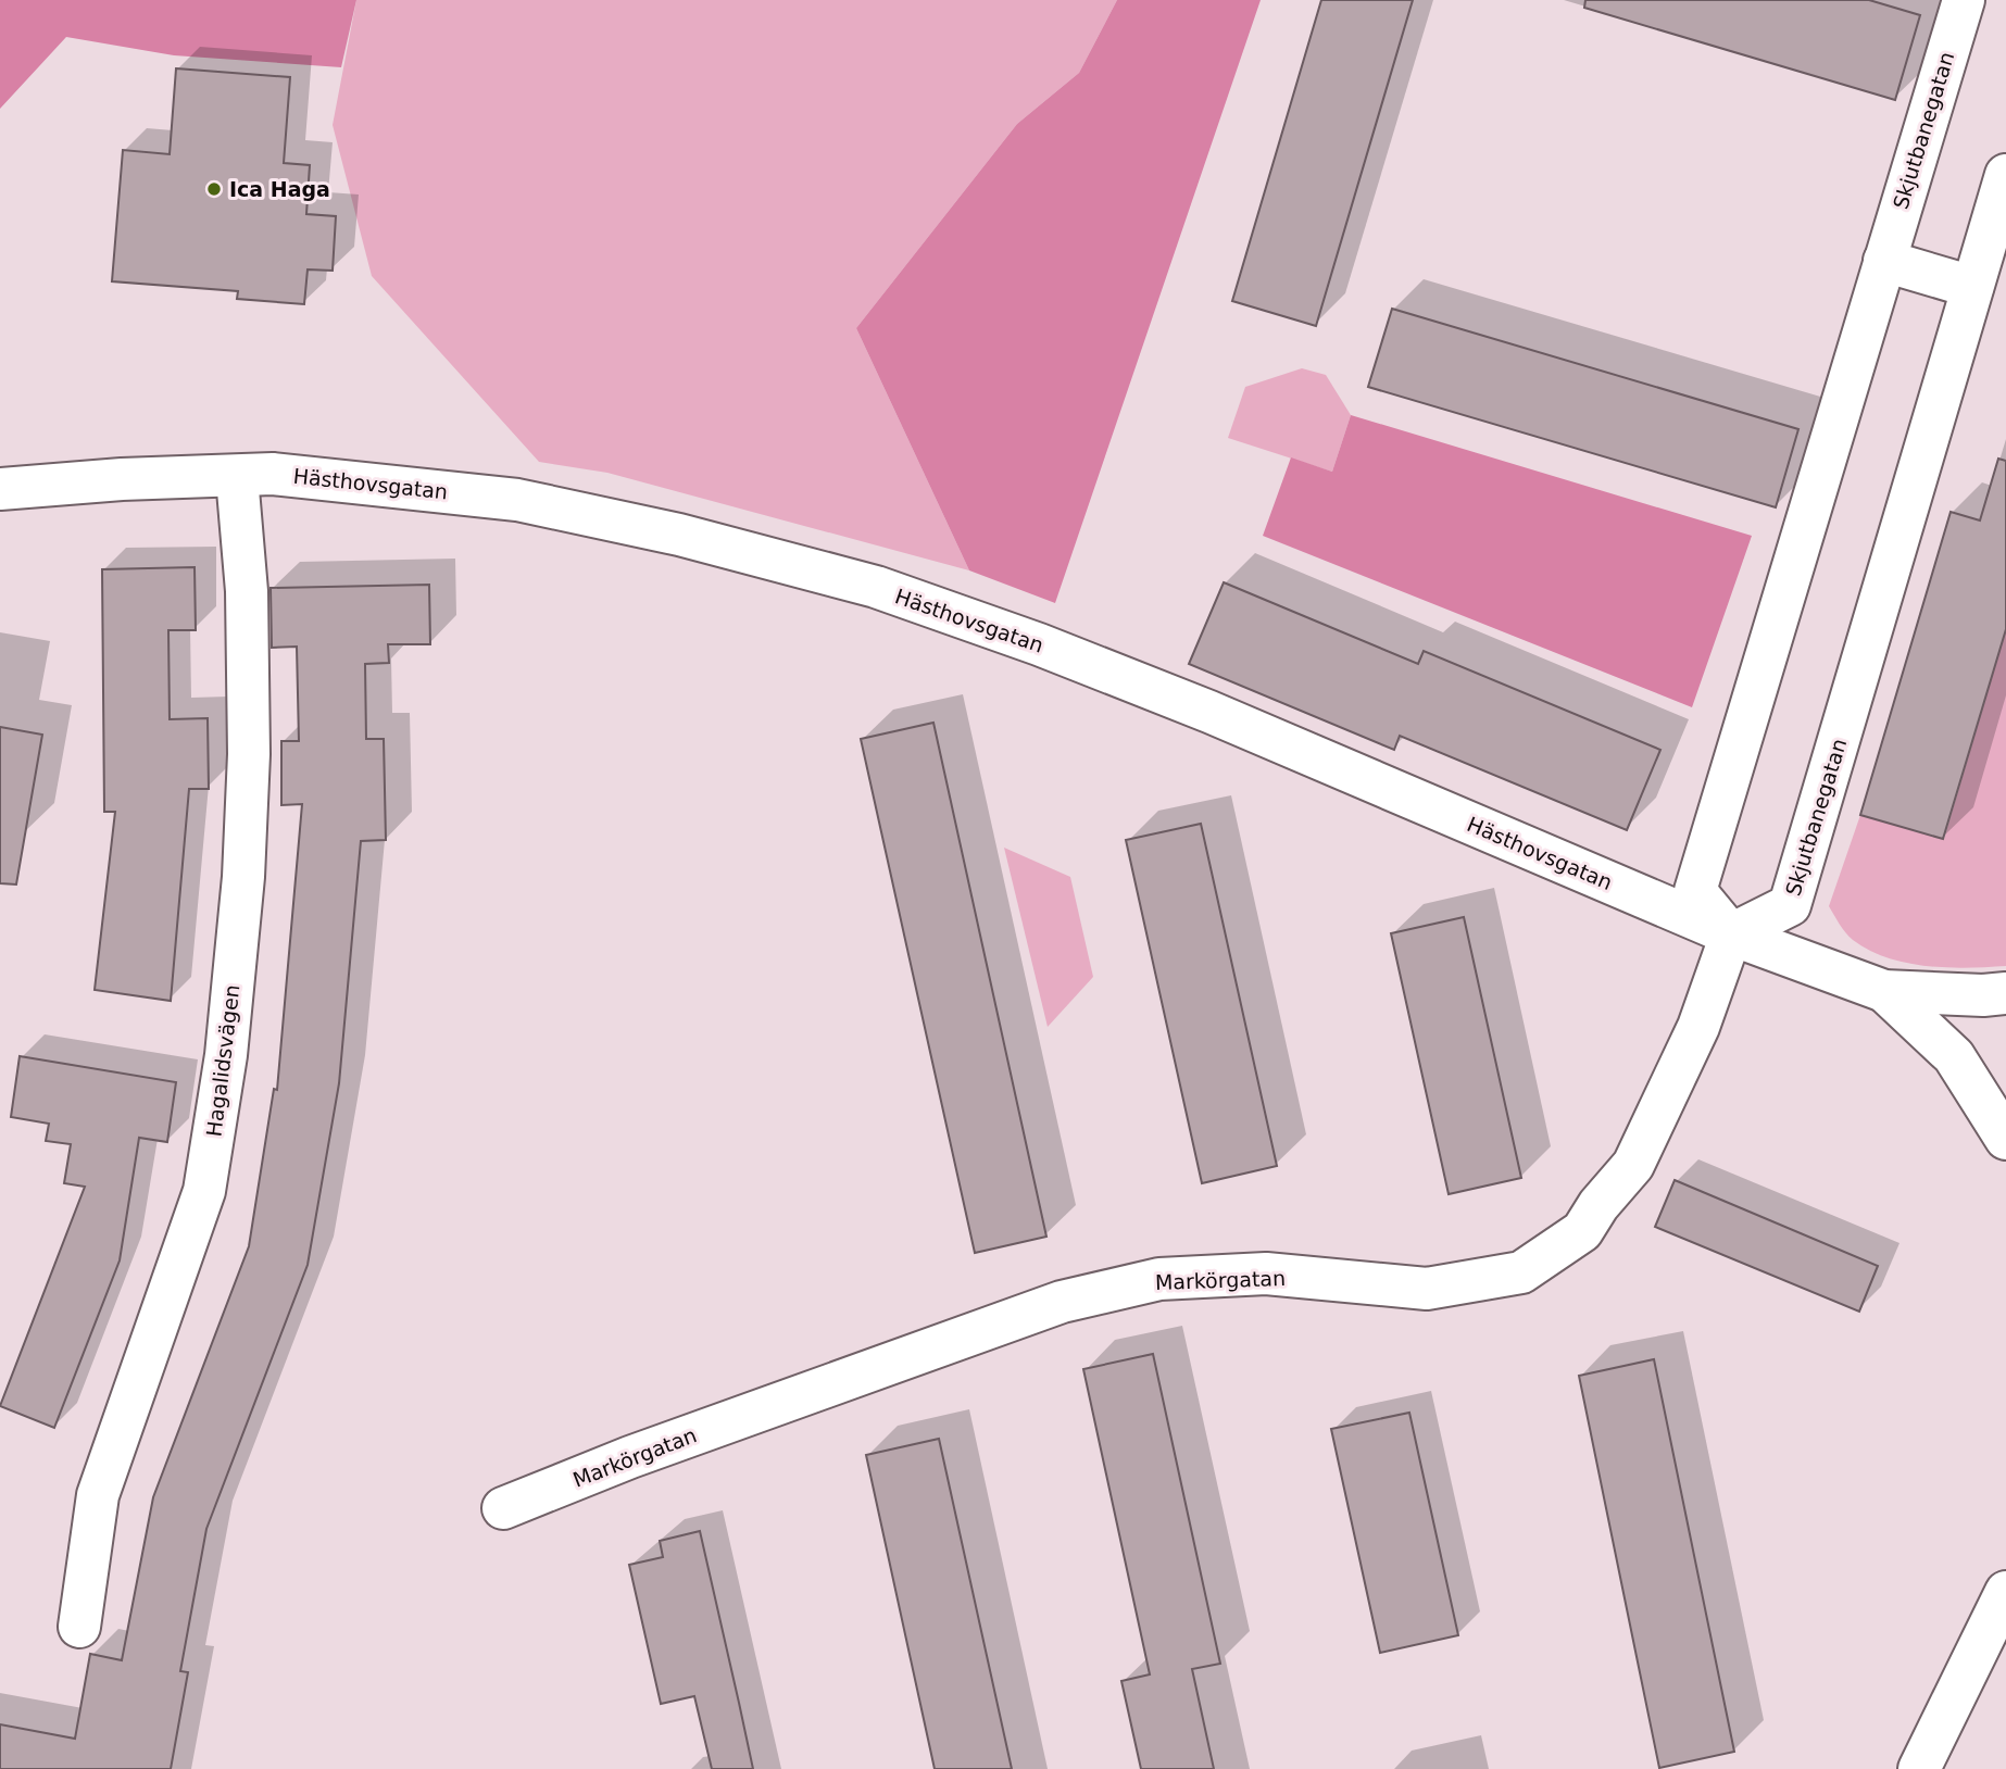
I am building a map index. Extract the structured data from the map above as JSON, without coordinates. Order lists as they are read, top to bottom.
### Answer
{
  "streets": {
    "street": [
      "Skjutbanegatan",
      "Hästhovsgatan",
      "Hagalidsvägen",
      "Markörgatan"
    ]
  },
  "crossings": [
    ["Skjutbanegatan", "Hästhovsgatan"],
    ["Skjutbanegatan", "Markörgatan"],
    ["Hästhovsgatan", "Hagalidsvägen"],
    ["Hästhovsgatan", "Markörgatan"]
  ],
  "places": ["Ica Haga"]
}
